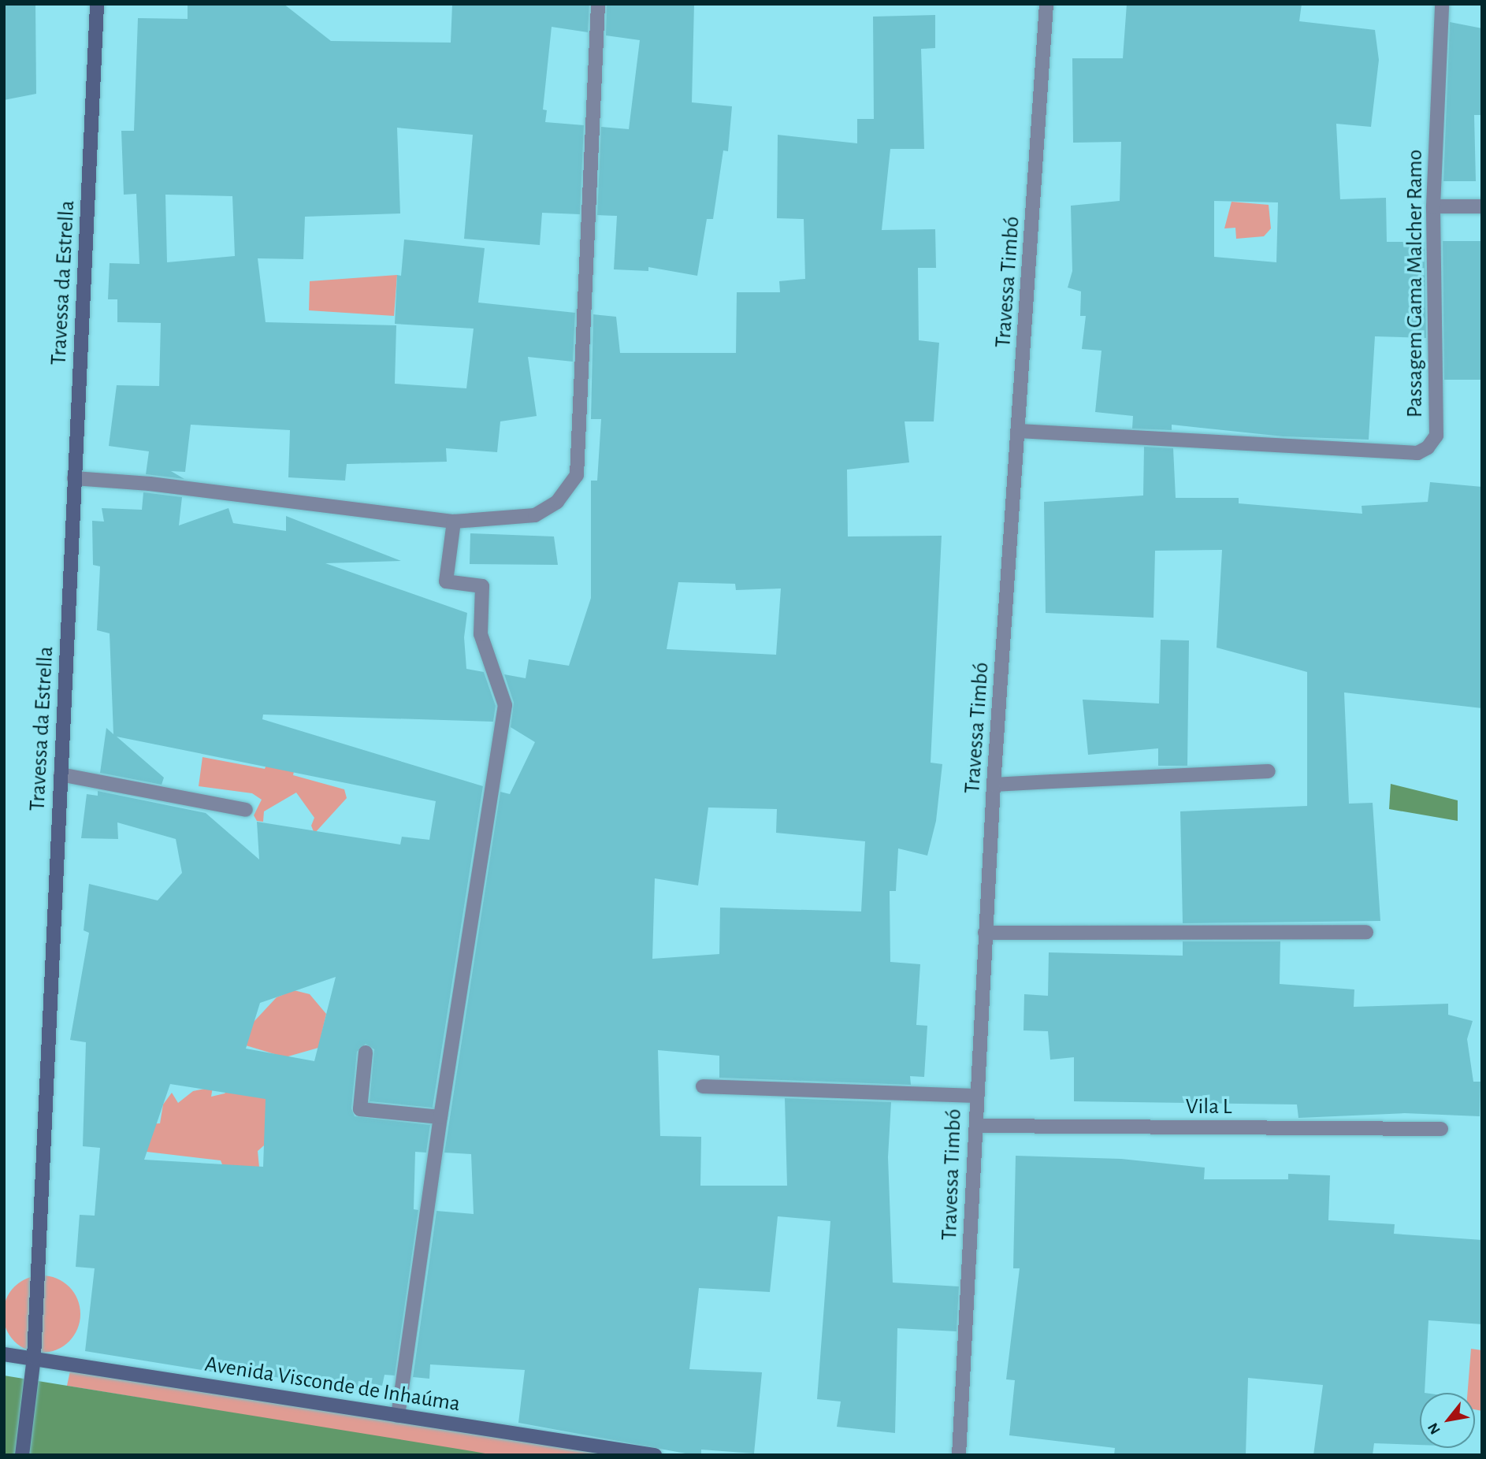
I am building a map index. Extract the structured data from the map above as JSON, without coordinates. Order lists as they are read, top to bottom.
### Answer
{
  "streets": {
    "street": [
      "Travessa Timbó",
      "Travessa da Estrella",
      "Passagem Gama Malcher Ramo",
      "Vila L",
      "Avenida Visconde de Inhaúma"
    ]
  },
  "crossings": [
    ["Travessa Timbó", "Passagem Gama Malcher Ramo"],
    ["Travessa Timbó", "Vila L"],
    ["Travessa da Estrella", "Avenida Visconde de Inhaúma"]
  ],
  "north": "bottom left"
}
